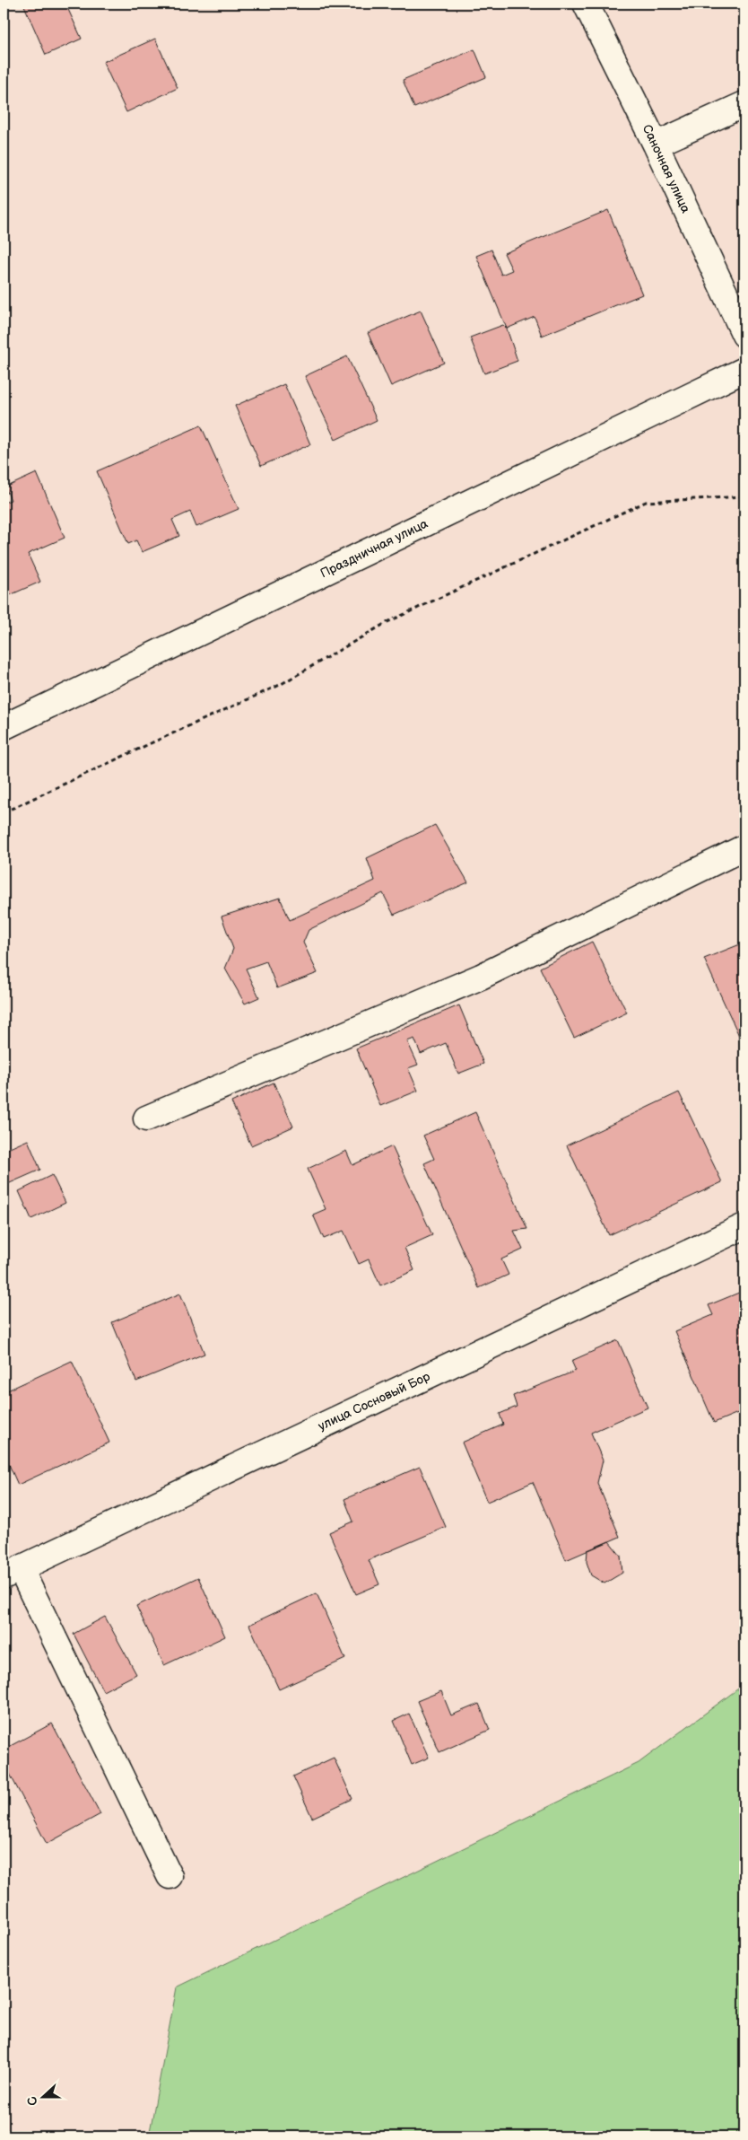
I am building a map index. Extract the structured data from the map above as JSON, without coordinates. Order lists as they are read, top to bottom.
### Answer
{
  "streets": {
    "street": ["Саночная улица", "Праздничная улица", "улица Сосновый Бор"]
  },
  "north": "left"
}
